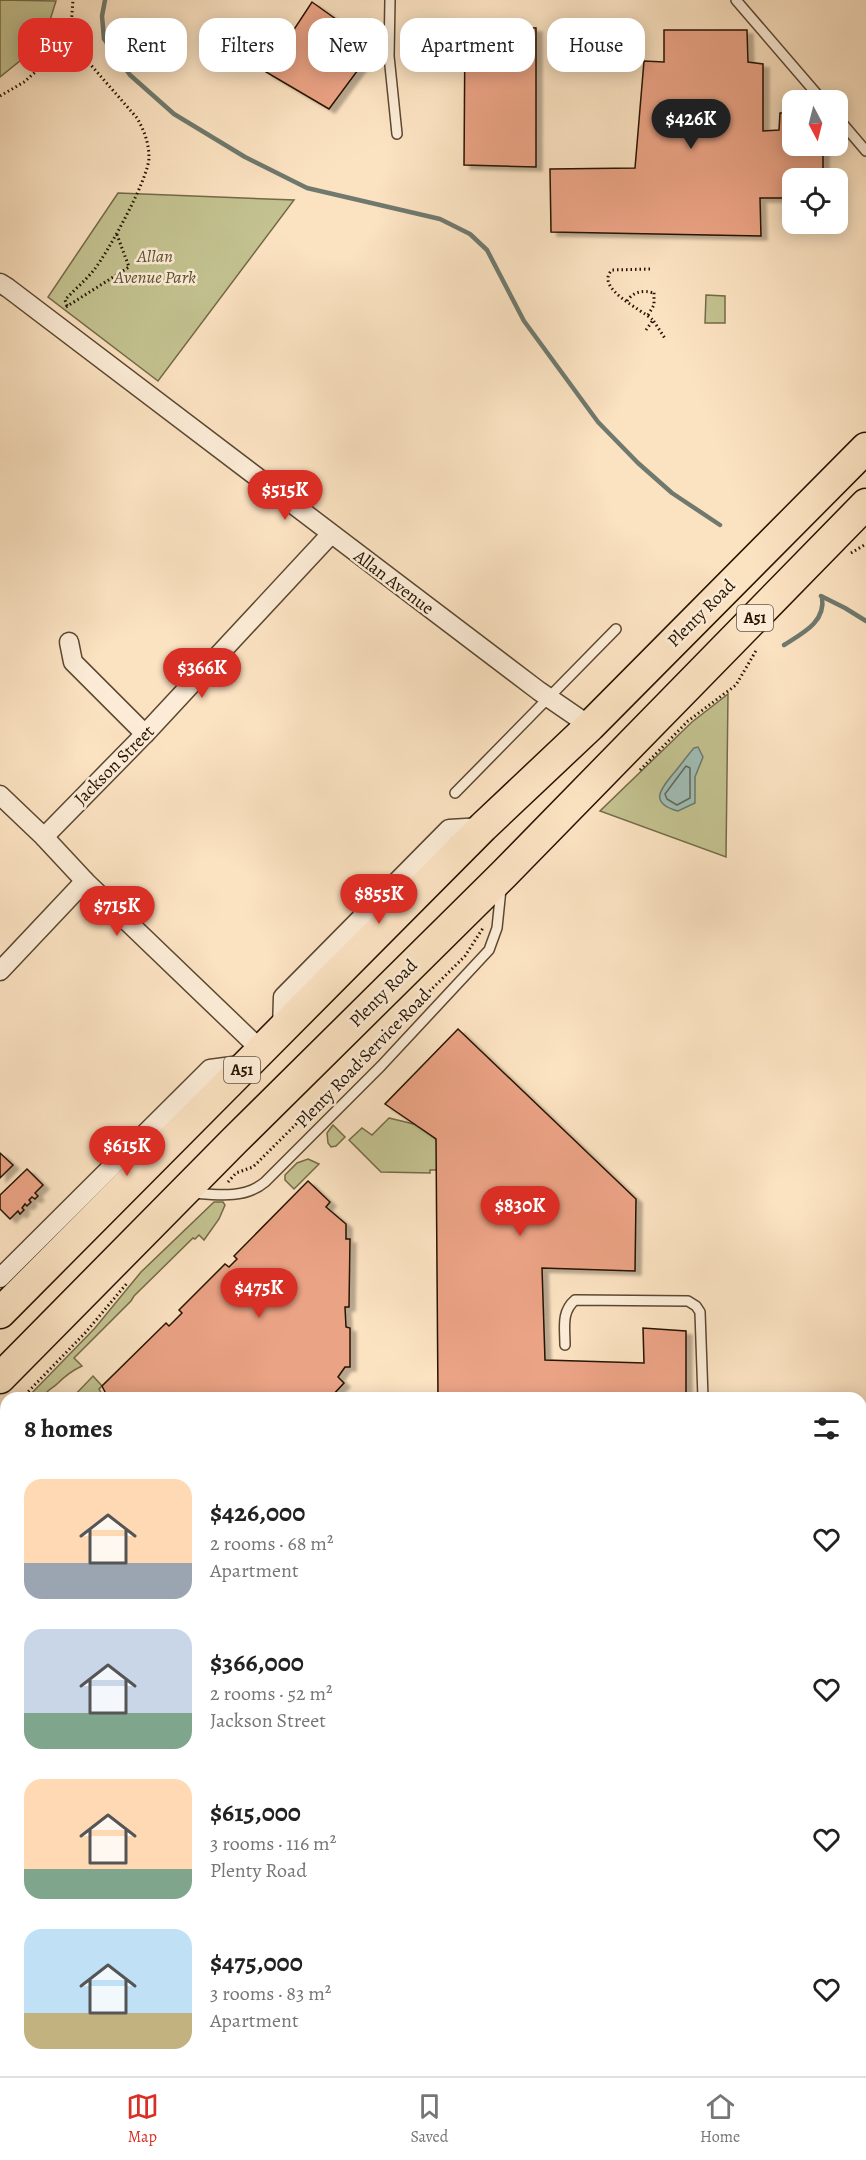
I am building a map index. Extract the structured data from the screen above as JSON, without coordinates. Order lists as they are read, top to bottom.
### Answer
{
  "streets": {
    "highway": ["Plenty Road", "A51"],
    "street": ["Allan Avenue", "Jackson Street"],
    "lane": ["Plenty Road Service Road"]
  },
  "crossings": [
    ["Allan Avenue", "Plenty Road"],
    ["Allan Avenue", "Jackson Street"],
    ["Plenty Road", "Plenty Road Service Road"]
  ],
  "parks": ["Allan Avenue Park"],
  "north": "bottom",
  "page": {
    "chip": [
      "Buy",
      "Rent",
      "Filters",
      "New",
      "Apartment",
      "House"
    ],
    "price": [
      "$426K",
      "$515K",
      "$366K",
      "$855K",
      "$715K",
      "$615K",
      "$830K",
      "$475K"
    ],
    "heading": "8 homes",
    "list": [
      {
        "name": "$426,000",
        "note": "2 rooms · 68 m² · Apartment"
      },
      {
        "name": "$366,000",
        "note": "2 rooms · 52 m² · Jackson Street"
      },
      {
        "name": "$615,000",
        "note": "3 rooms · 116 m² · Plenty Road"
      },
      {
        "name": "$475,000",
        "note": "3 rooms · 83 m² · Apartment"
      }
    ],
    "tabs": ["Map", "Saved", "Home"]
  }
}
